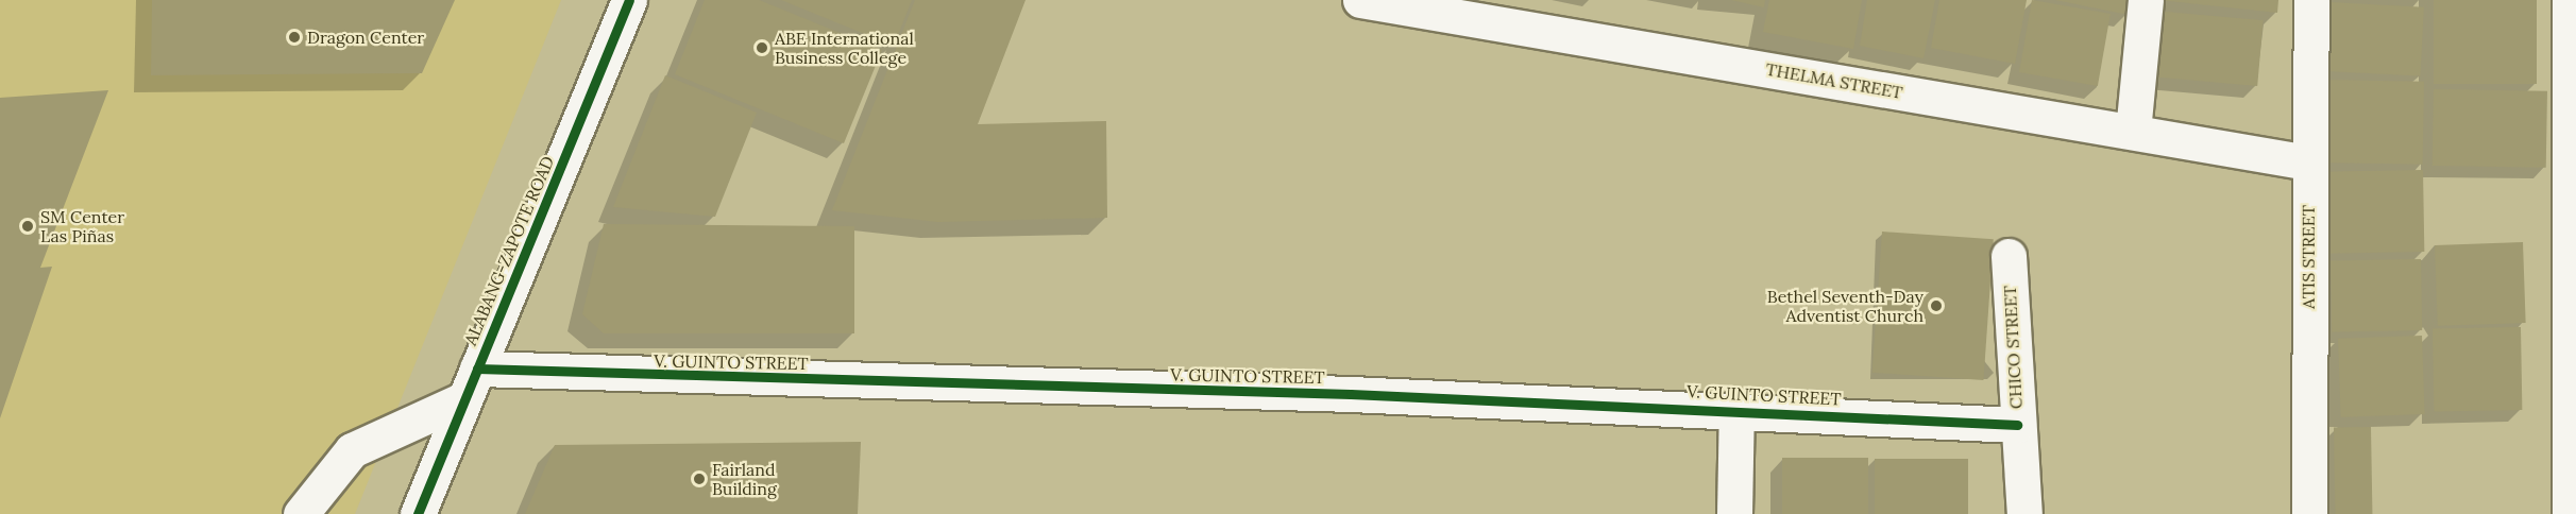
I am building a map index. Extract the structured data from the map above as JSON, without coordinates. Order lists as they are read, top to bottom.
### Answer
{
  "streets": {
    "main road": [
      "THELMA STREET",
      "ALABANG-ZAPOTE ROAD",
      "ATIS STREET",
      "CHICO STREET",
      "V. GUINTO STREET"
    ]
  },
  "crossings": [
    ["THELMA STREET", "ATIS STREET"],
    ["ALABANG-ZAPOTE ROAD", "V. GUINTO STREET"],
    ["CHICO STREET", "V. GUINTO STREET"]
  ],
  "places": [
    "Dragon Center",
    "ABE International Business College",
    "SM Center Las Piñas",
    "Bethel Seventh-Day Adventist Church",
    "Fairland Building"
  ]
}
